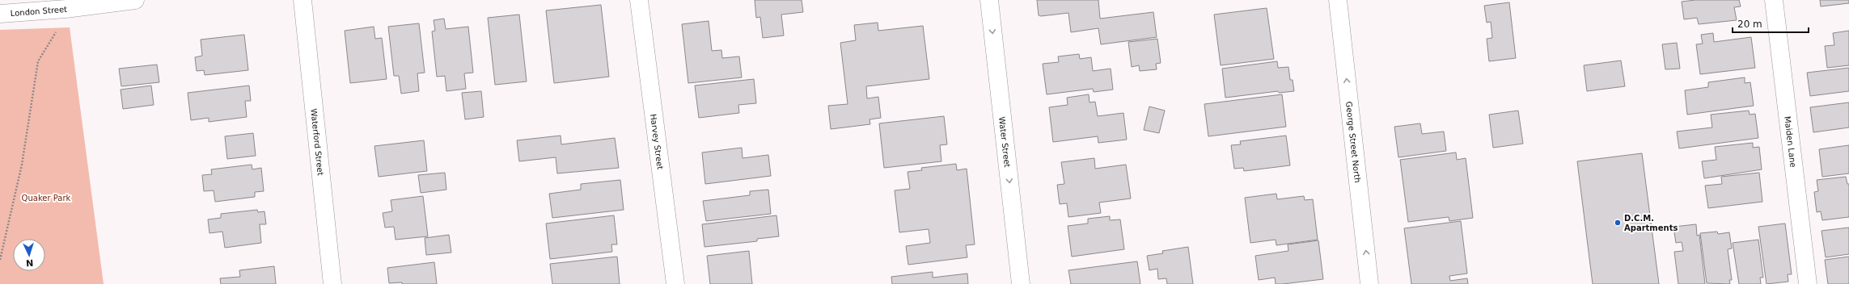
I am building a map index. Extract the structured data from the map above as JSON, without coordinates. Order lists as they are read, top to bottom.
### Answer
{
  "streets": {
    "street": [
      "London Street",
      "Waterford Street",
      "Harvey Street",
      "Water Street",
      "George Street North",
      "Maiden Lane"
    ]
  },
  "one_way": ["Water Street", "George Street North"],
  "parks": ["Quaker Park"],
  "places": ["D.C.M. Apartments"],
  "scale_bar": "20 m",
  "north": "bottom"
}
